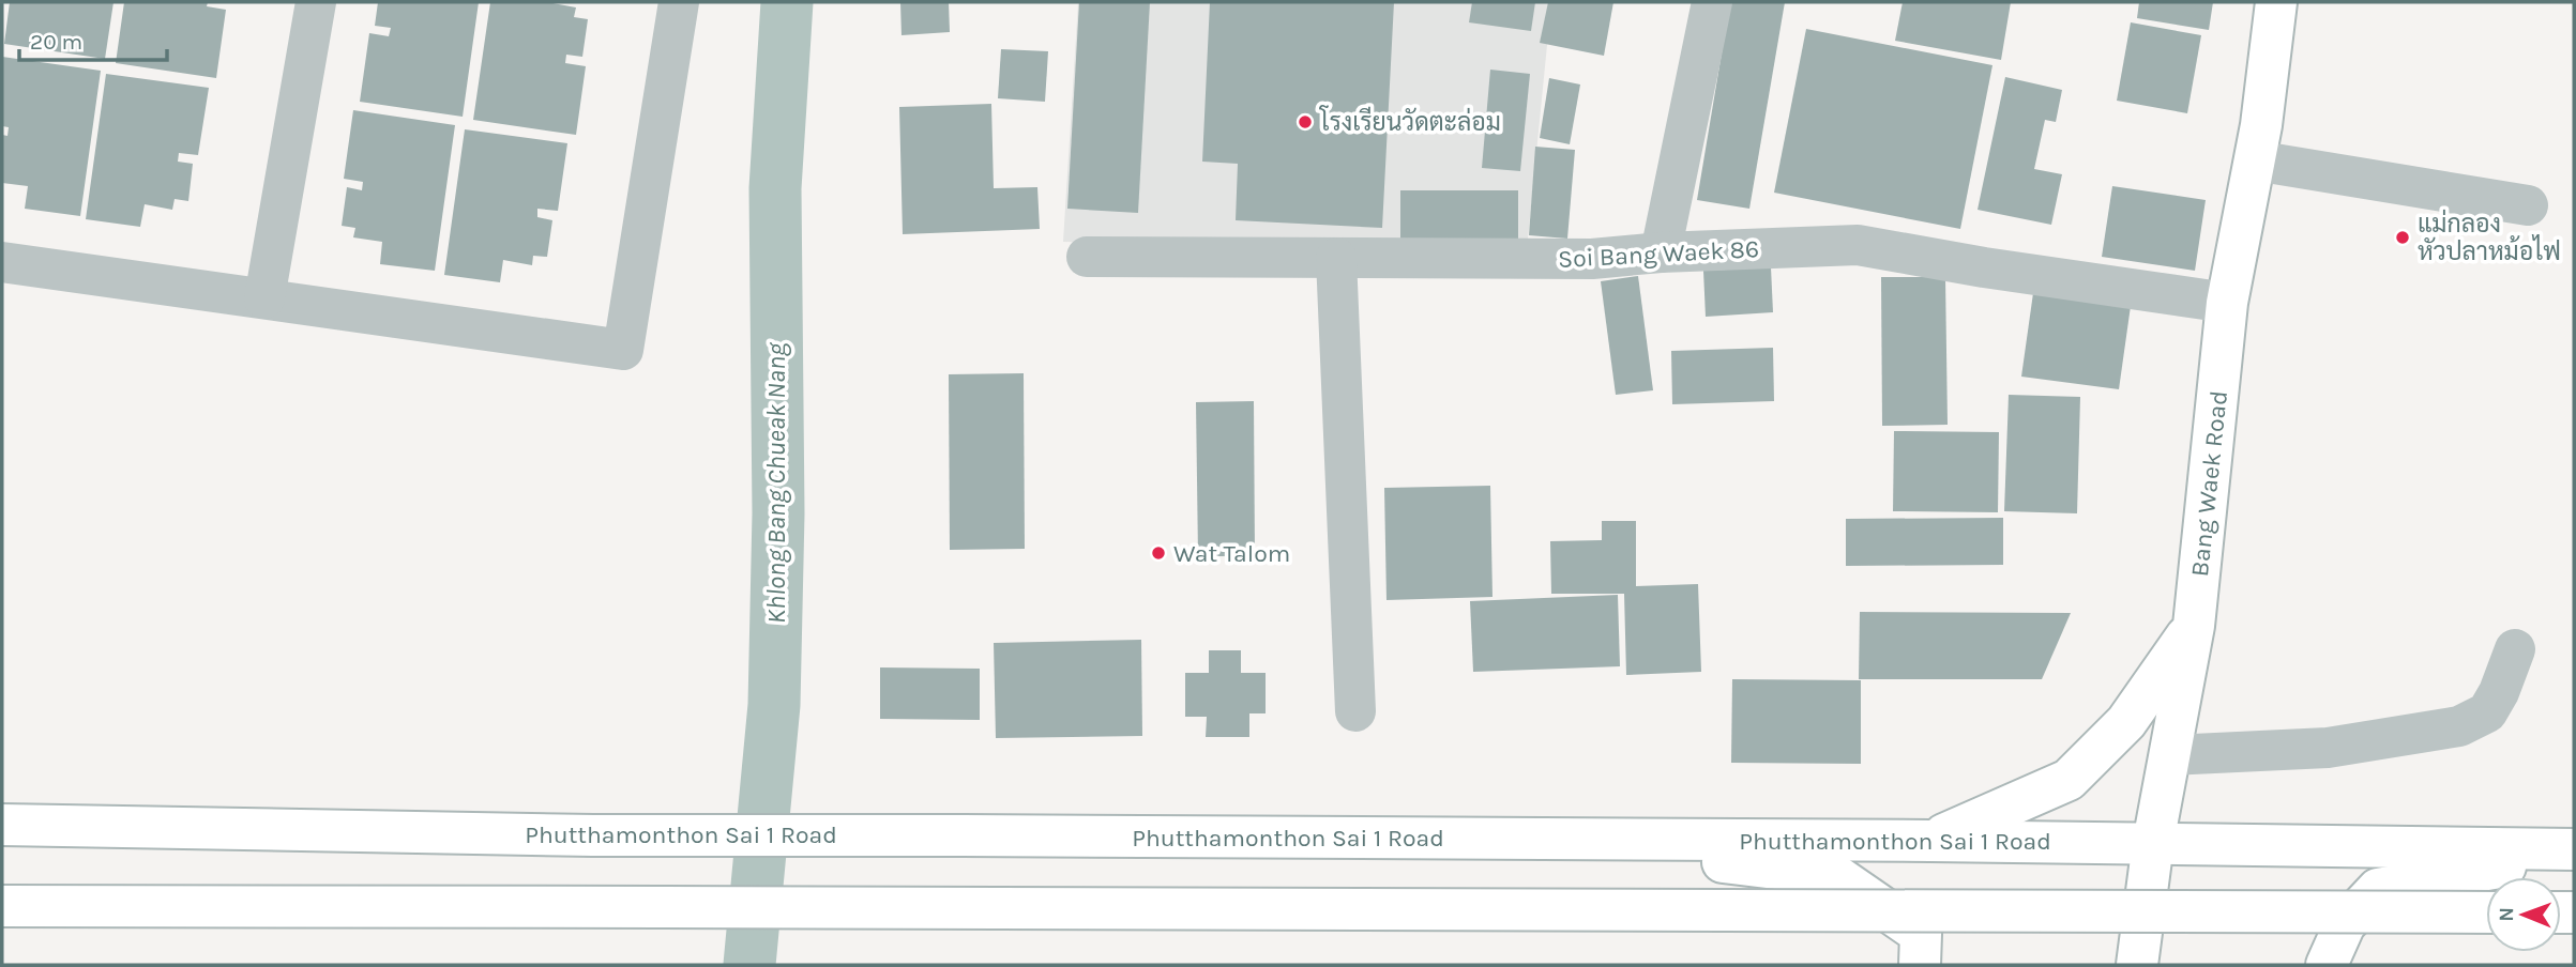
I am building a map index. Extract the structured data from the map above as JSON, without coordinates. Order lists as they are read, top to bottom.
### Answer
{
  "streets": {
    "main road": ["Bang Waek Road", "Phutthamonthon Sai 1 Road"],
    "street": ["Soi Bang Waek 86"]
  },
  "crossings": [
    ["Soi Bang Waek 86", "Bang Waek Road"],
    ["Bang Waek Road", "Phutthamonthon Sai 1 Road"]
  ],
  "water": ["Khlong Bang Chueak Nang"],
  "places": ["โรงเรียนวัดตะล่อม", "แม่กลอง หัวปลาหม้อไฟ", "Wat Talom"],
  "scale_bar": "20 m",
  "north": "left"
}
